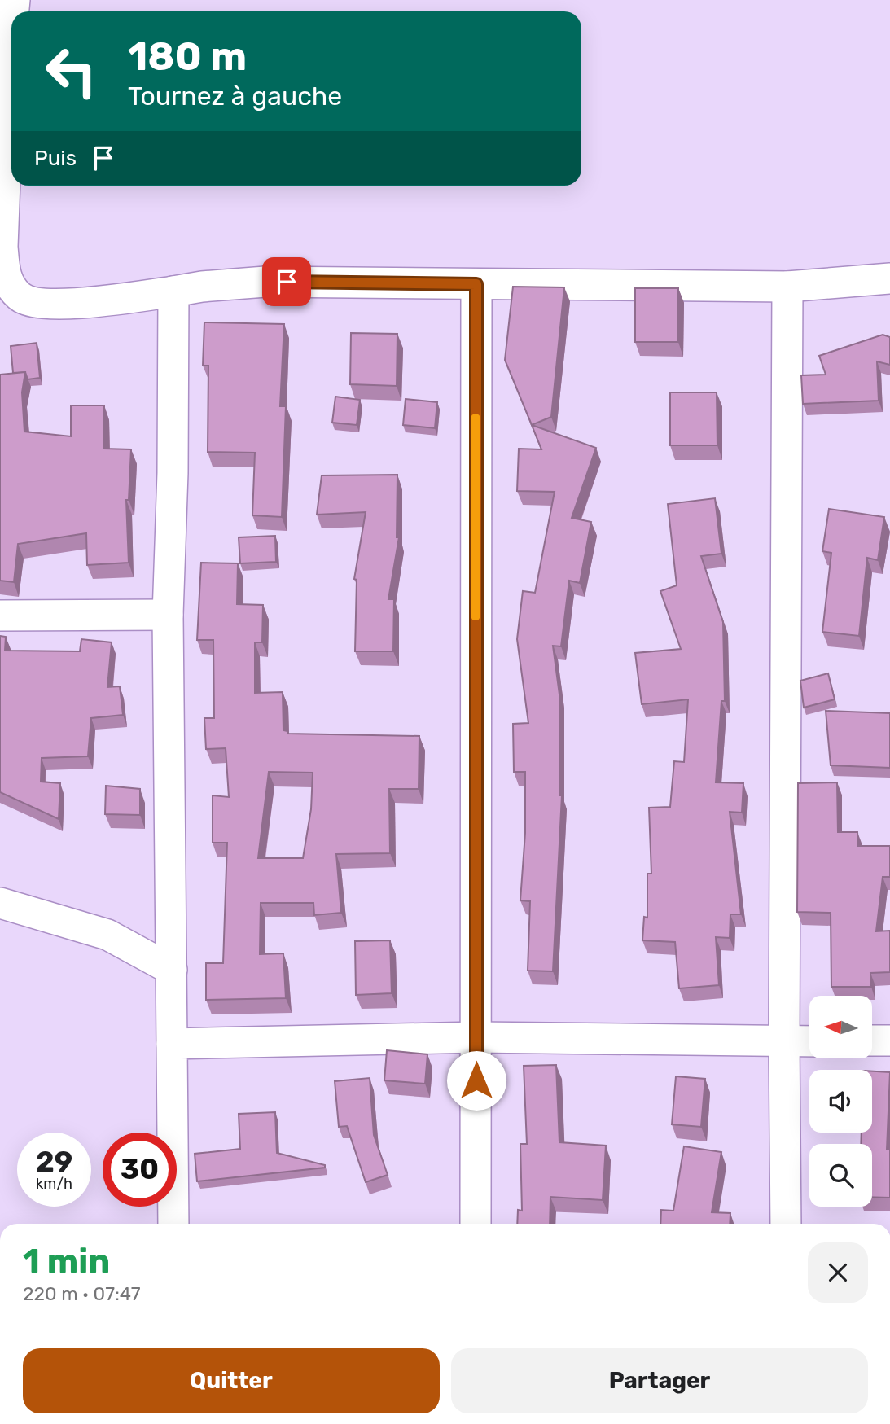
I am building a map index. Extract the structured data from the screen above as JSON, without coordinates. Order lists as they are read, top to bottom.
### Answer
{
  "north": "left",
  "page": {
    "turn": ["180 m", "Tournez à gauche"],
    "then": "Puis",
    "speed": "29 km/h",
    "limit": "30",
    "heading": ["1 min", "220 m · 07:47"],
    "buttons": ["Quitter", "Partager"]
  }
}
